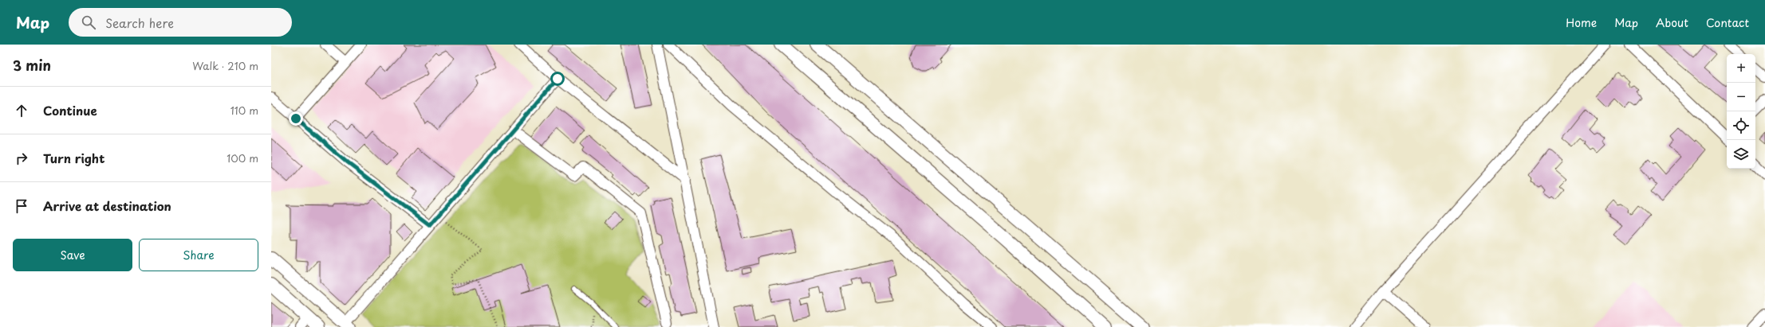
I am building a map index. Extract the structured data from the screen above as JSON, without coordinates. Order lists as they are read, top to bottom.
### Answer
{
  "page": {
    "header": "Map",
    "search": "Search here",
    "nav": [
      "Home",
      "Map",
      "About",
      "Contact"
    ],
    "heading": ["3 min", "Walk · 210 m"],
    "map_buttons": ["+", "−"],
    "list": [
      ["Continue", "110 m"],
      ["Turn right", "100 m"],
      "Arrive at destination"
    ],
    "buttons": ["Save", "Share"]
  }
}
